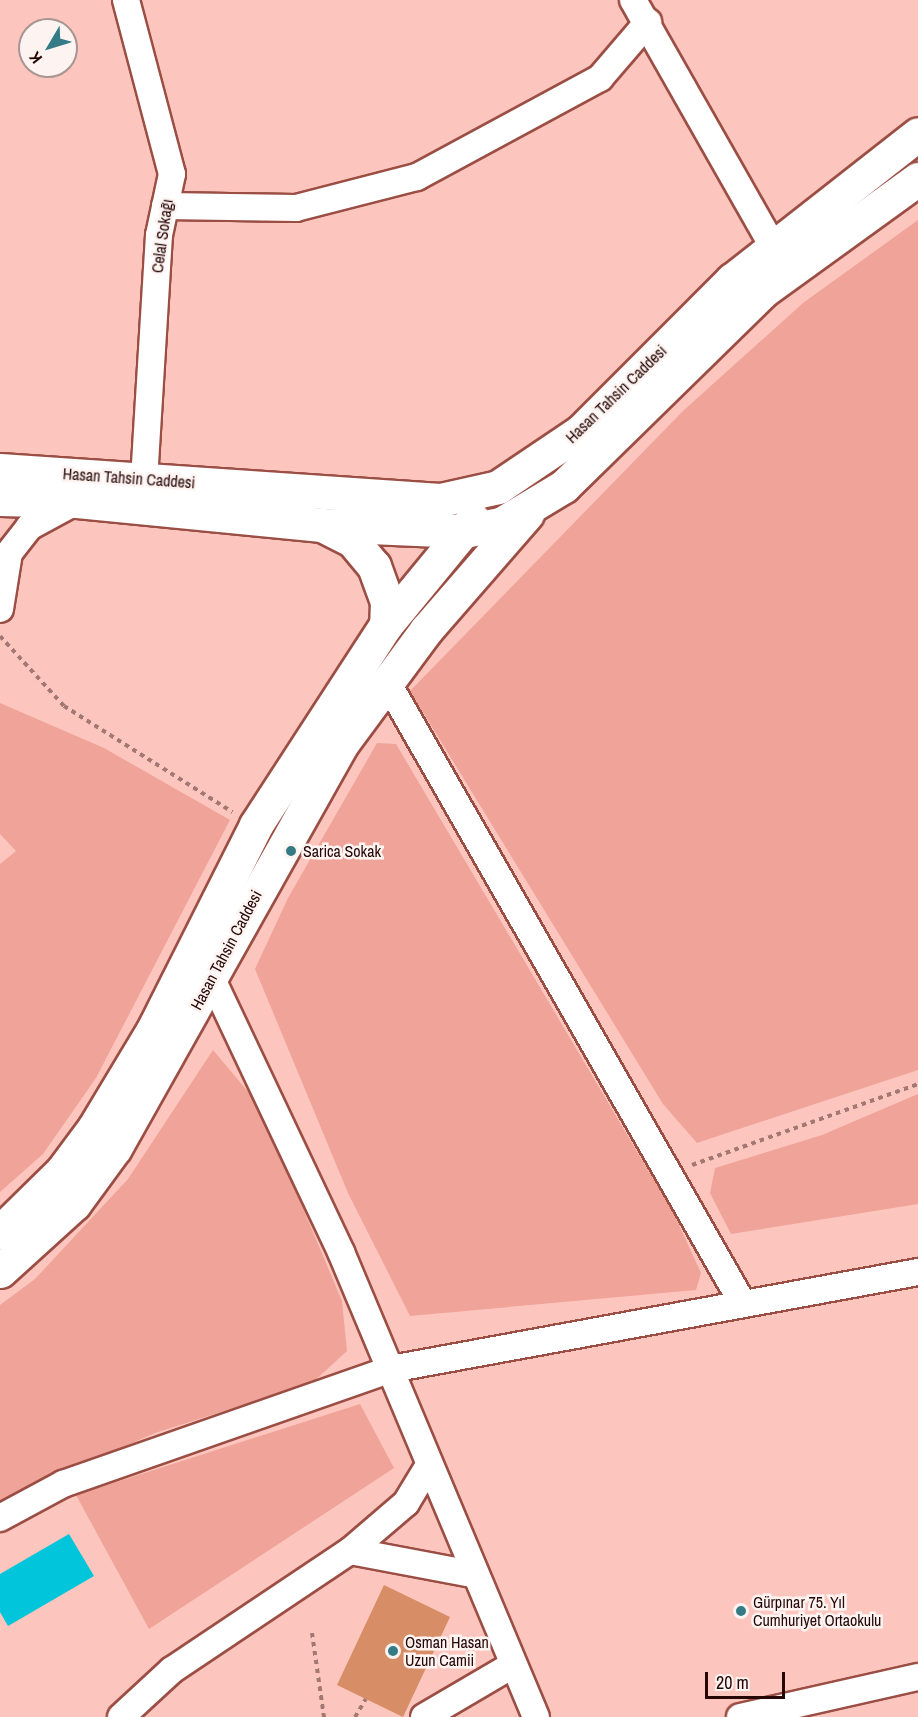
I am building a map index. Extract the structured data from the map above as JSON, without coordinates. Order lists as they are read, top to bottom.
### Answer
{
  "streets": {
    "main road": ["Hasan Tahsin Caddesi"],
    "street": ["Celal Sokağı"]
  },
  "crossings": [
    ["Celal Sokağı", "Hasan Tahsin Caddesi"]
  ],
  "places": ["Sarica Sokak", "Gürpınar 75. Yıl Cumhuriyet Ortaokulu", "Osman Hasan Uzun Camii"],
  "scale_bar": "20 m",
  "north": "bottom left"
}
